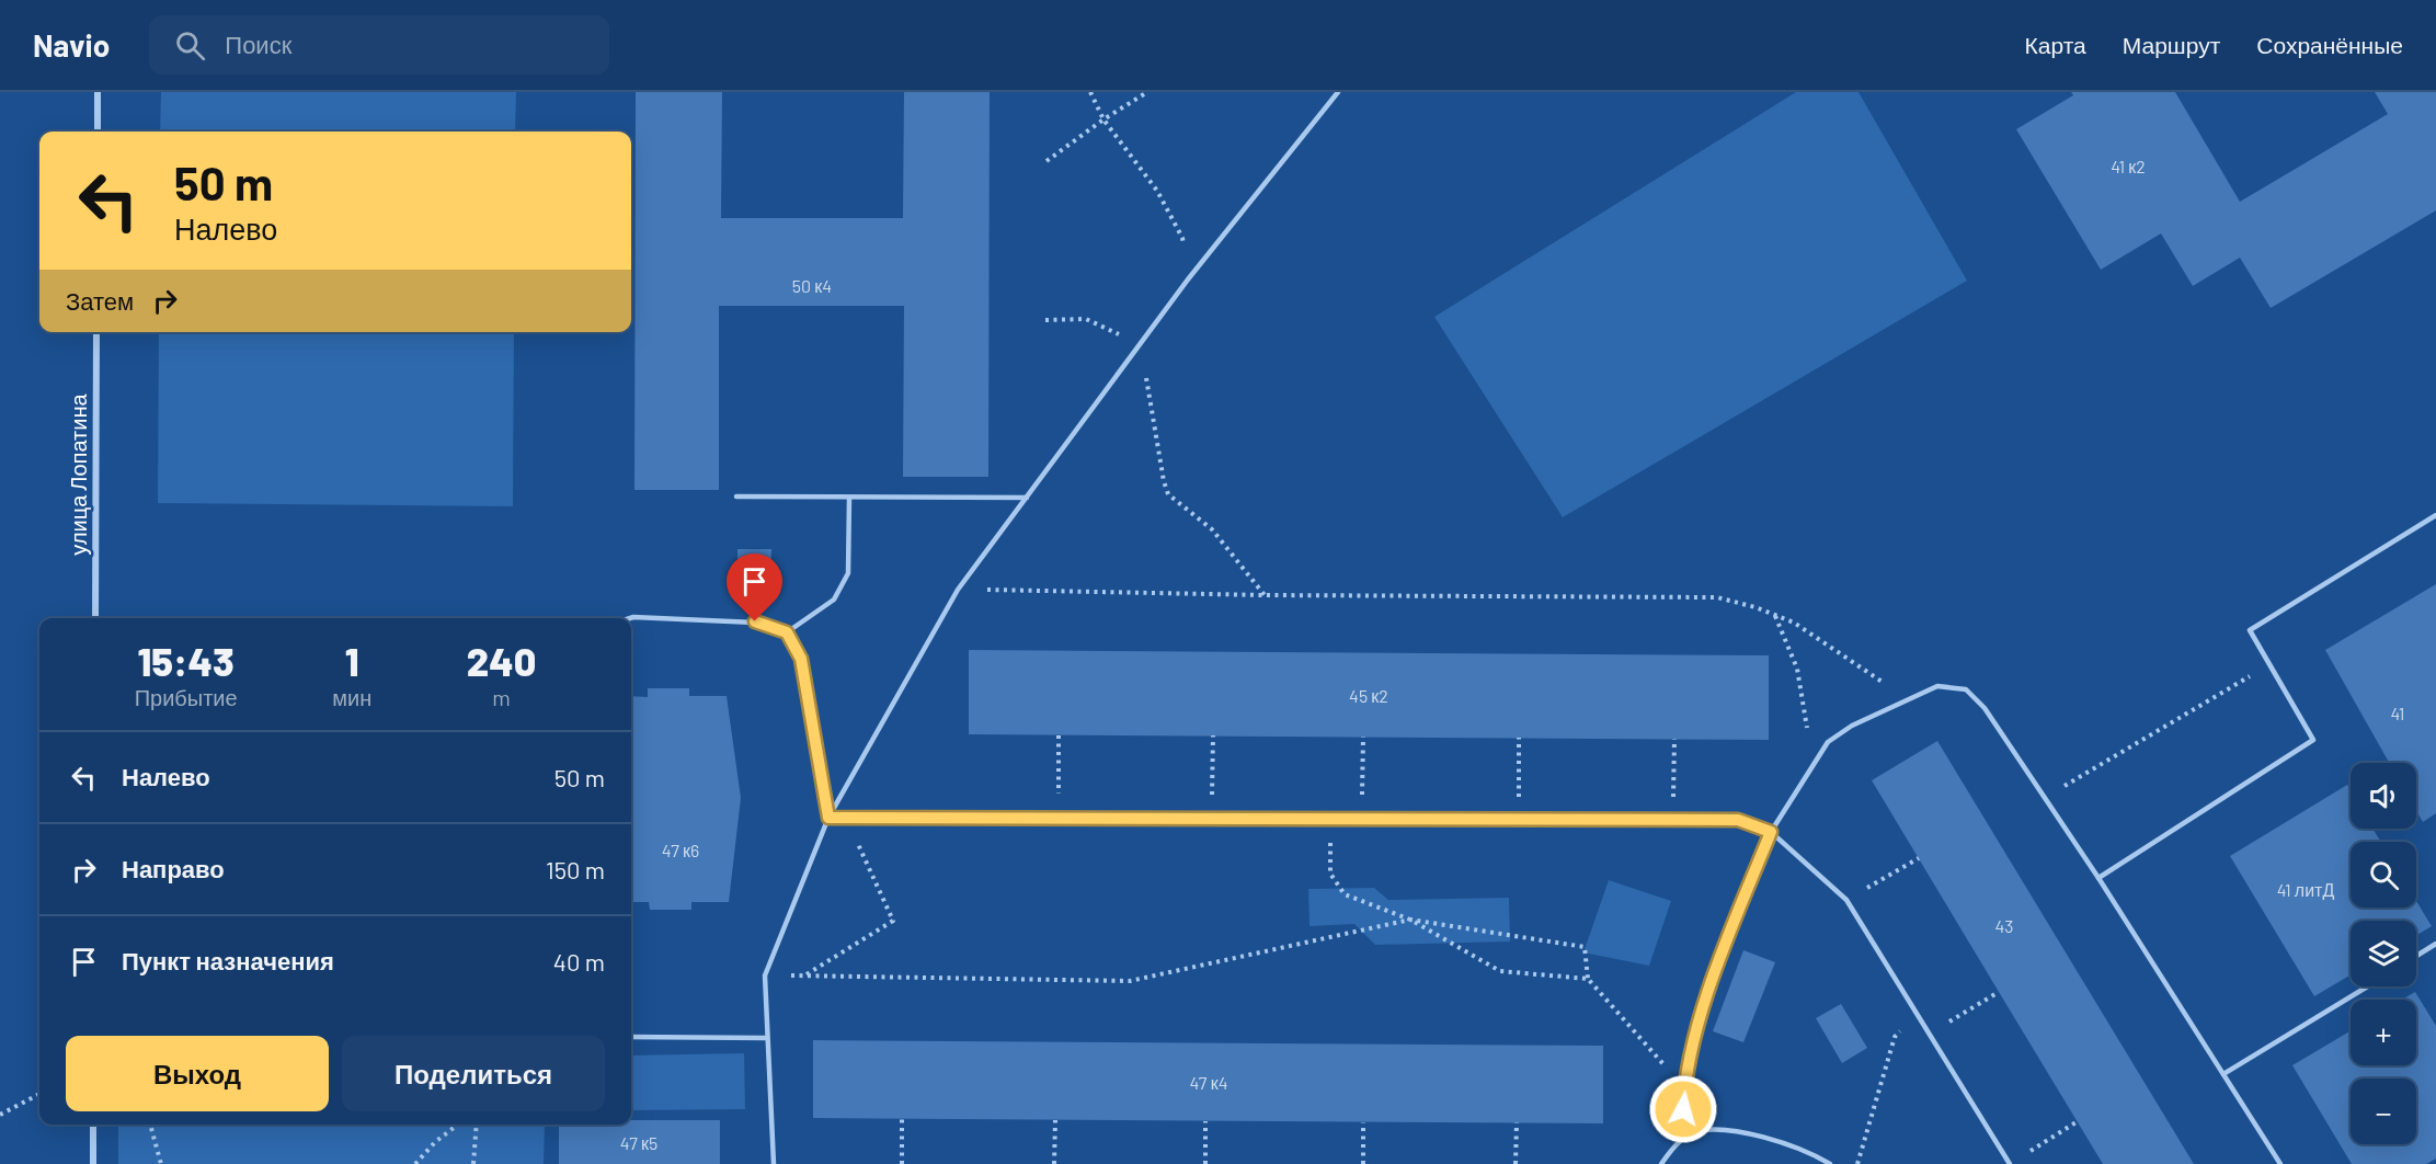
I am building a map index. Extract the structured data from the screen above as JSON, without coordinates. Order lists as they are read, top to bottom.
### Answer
{
  "streets": {
    "street": ["улица Лопатина"]
  },
  "house_numbers": [
    "41 к2",
    "50 к4",
    "45 к2",
    "41",
    "47 к6",
    "41 литД",
    "43",
    "47 к4",
    "47 к5"
  ],
  "page": {
    "header": "Navio",
    "search": "Поиск",
    "nav": ["Карта", "Маршрут", "Сохранённые"],
    "turn": ["50 m", "Налево"],
    "then": "Затем",
    "eta": [
      "15:43",
      "Прибытие",
      "1",
      "мин",
      "240",
      "m"
    ],
    "list": [
      {
        "name": "Налево",
        "value": "50 m"
      },
      {
        "name": "Направо",
        "value": "150 m"
      },
      {
        "name": "Пункт назначения",
        "value": "40 m"
      }
    ],
    "map_buttons": ["+", "−"],
    "buttons": ["Выход", "Поделиться"]
  }
}
